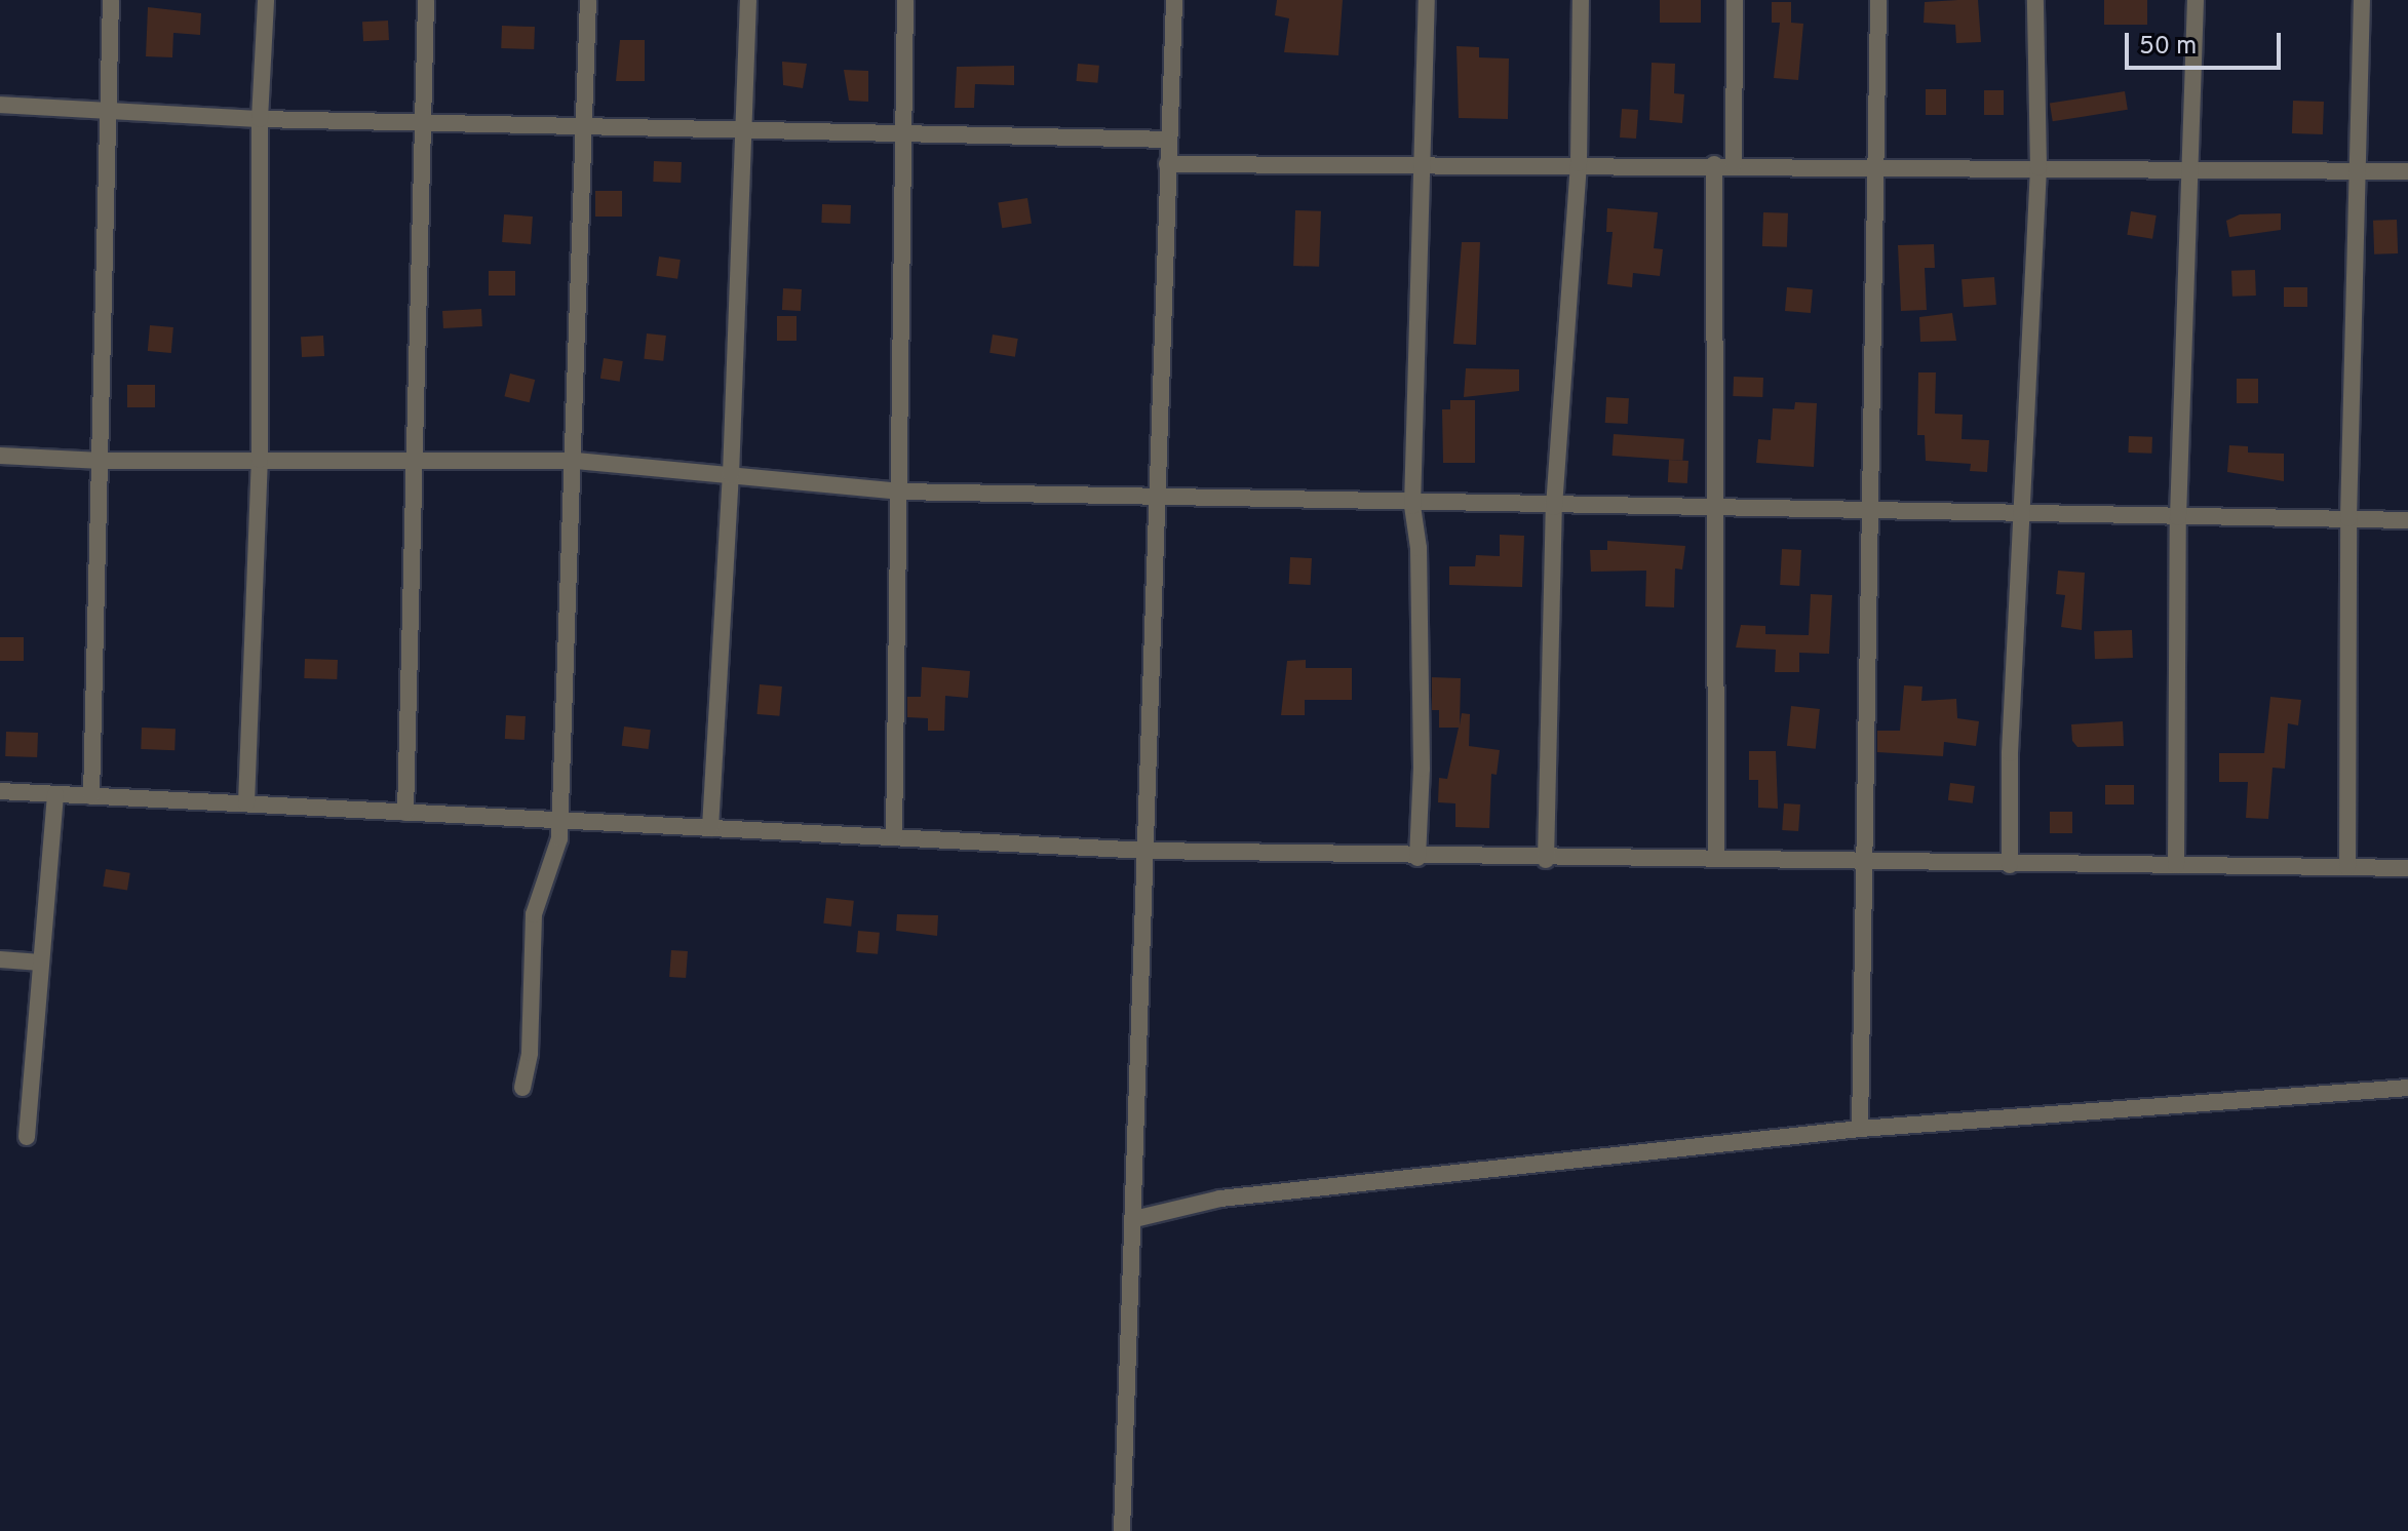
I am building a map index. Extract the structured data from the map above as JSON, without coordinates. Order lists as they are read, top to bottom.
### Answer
{
  "scale_bar": "50 m"
}
